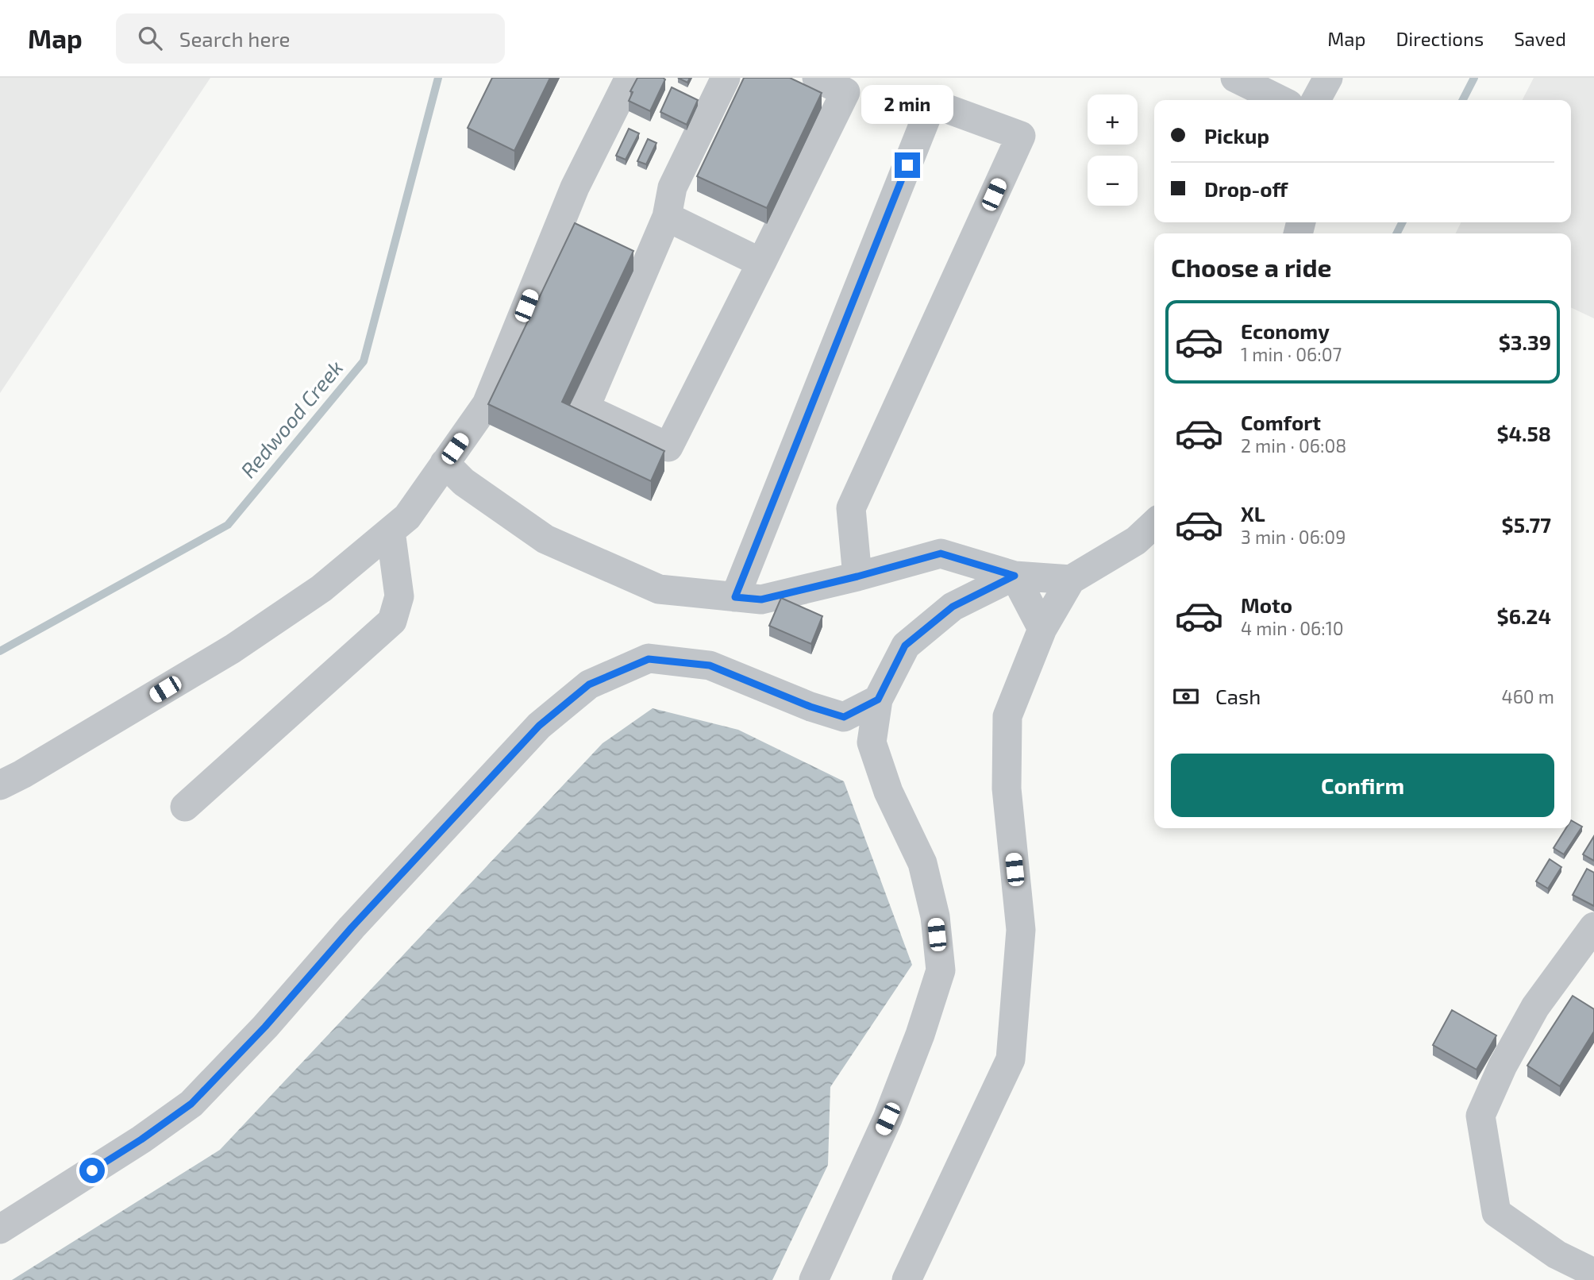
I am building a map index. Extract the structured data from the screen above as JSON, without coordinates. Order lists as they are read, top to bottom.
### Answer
{
  "water": ["Redwood Creek"],
  "page": {
    "header": "Map",
    "search": "Search here",
    "nav": ["Map", "Directions", "Saved"],
    "bubble": "2 min",
    "map_buttons": ["+", "−"],
    "banner": ["Pickup", "Drop-off"],
    "heading": "Choose a ride",
    "list": [
      {
        "name": "Economy",
        "note": "1 min · 06:07",
        "value": "$3.39"
      },
      {
        "name": "Comfort",
        "note": "2 min · 06:08",
        "value": "$4.58"
      },
      {
        "name": "XL",
        "note": "3 min · 06:09",
        "value": "$5.77"
      },
      {
        "name": "Moto",
        "note": "4 min · 06:10",
        "value": "$6.24"
      }
    ],
    "pay": ["Cash", "460 m"],
    "buttons": "Confirm"
  }
}
